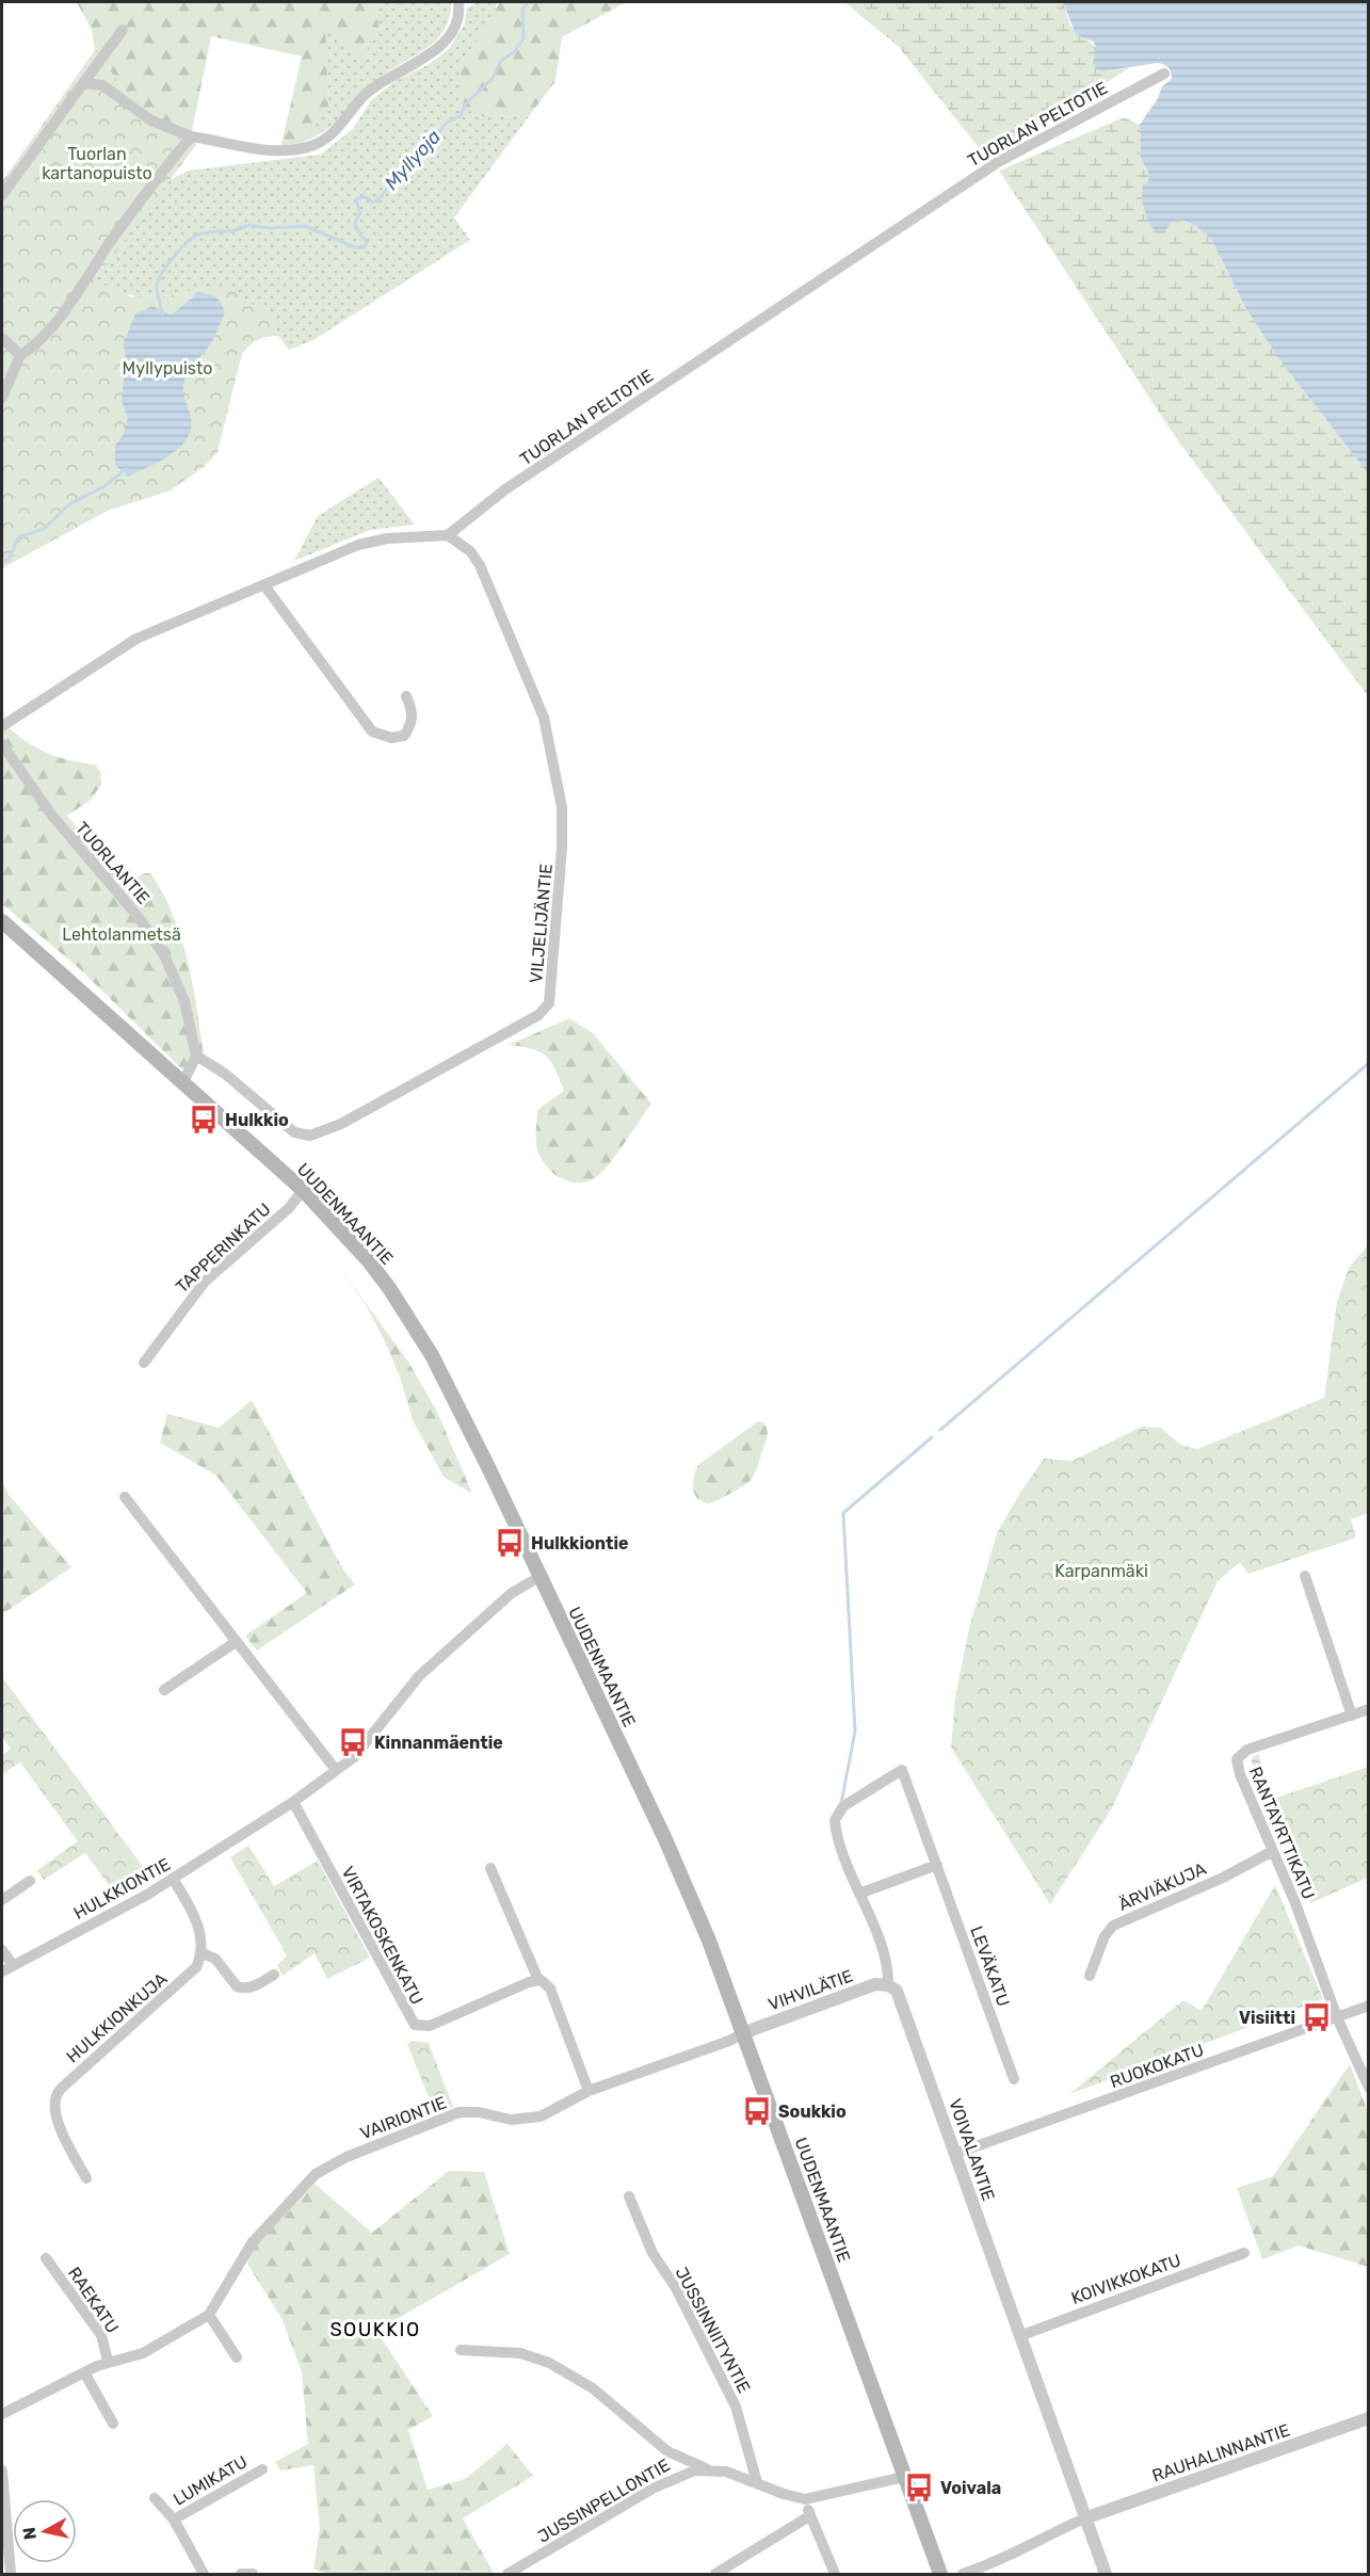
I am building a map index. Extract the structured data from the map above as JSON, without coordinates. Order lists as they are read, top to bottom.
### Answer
{
  "streets": {
    "main road": ["UUDENMAANTIE"],
    "street": [
      "TUORLAN PELTOTIE",
      "TUORLANTIE",
      "VILJELIJÄNTIE",
      "TAPPERINKATU",
      "RANTAYRTTIKATU",
      "ÄRVIÄKUJA",
      "HULKKIONTIE",
      "VIRTAKOSKENKATU",
      "LEVÄKATU",
      "VIHVILÄTIE",
      "HULKKIONKUJA",
      "RUOKOKATU",
      "VAIRIONTIE",
      "VOIVALANTIE",
      "KOIVIKKOKATU",
      "RAEKATU",
      "JUSSINNIITYNTIE",
      "RAUHALINNANTIE",
      "LUMIKATU",
      "JUSSINPELLONTIE"
    ]
  },
  "crossings": [
    ["TUORLAN PELTOTIE", "VILJELIJÄNTIE"],
    ["TUORLANTIE", "VILJELIJÄNTIE"],
    ["UUDENMAANTIE", "TAPPERINKATU"],
    ["UUDENMAANTIE", "HULKKIONTIE"],
    ["UUDENMAANTIE", "VIHVILÄTIE"],
    ["UUDENMAANTIE", "VAIRIONTIE"],
    ["UUDENMAANTIE", "JUSSINPELLONTIE"],
    ["RANTAYRTTIKATU", "ÄRVIÄKUJA"],
    ["RANTAYRTTIKATU", "RUOKOKATU"],
    ["HULKKIONTIE", "VIRTAKOSKENKATU"],
    ["LEVÄKATU", "VOIVALANTIE"],
    ["VIHVILÄTIE", "VAIRIONTIE"],
    ["VIHVILÄTIE", "VOIVALANTIE"],
    ["RUOKOKATU", "VOIVALANTIE"],
    ["VOIVALANTIE", "KOIVIKKOKATU"],
    ["VOIVALANTIE", "RAUHALINNANTIE"],
    ["JUSSINNIITYNTIE", "JUSSINPELLONTIE"]
  ],
  "districts": ["SOUKKIO"],
  "water": ["Myllyoja"],
  "parks": [
    "Tuorlan kartanopuisto",
    "Myllypuisto",
    "Lehtolanmetsä",
    "Karpanmäki"
  ],
  "places": {
    "bus stop": [
      "Hulkkio",
      "Hulkkiontie",
      "Kinnanmäentie",
      "Visiitti",
      "Soukkio",
      "Voivala"
    ]
  },
  "north": "left"
}
